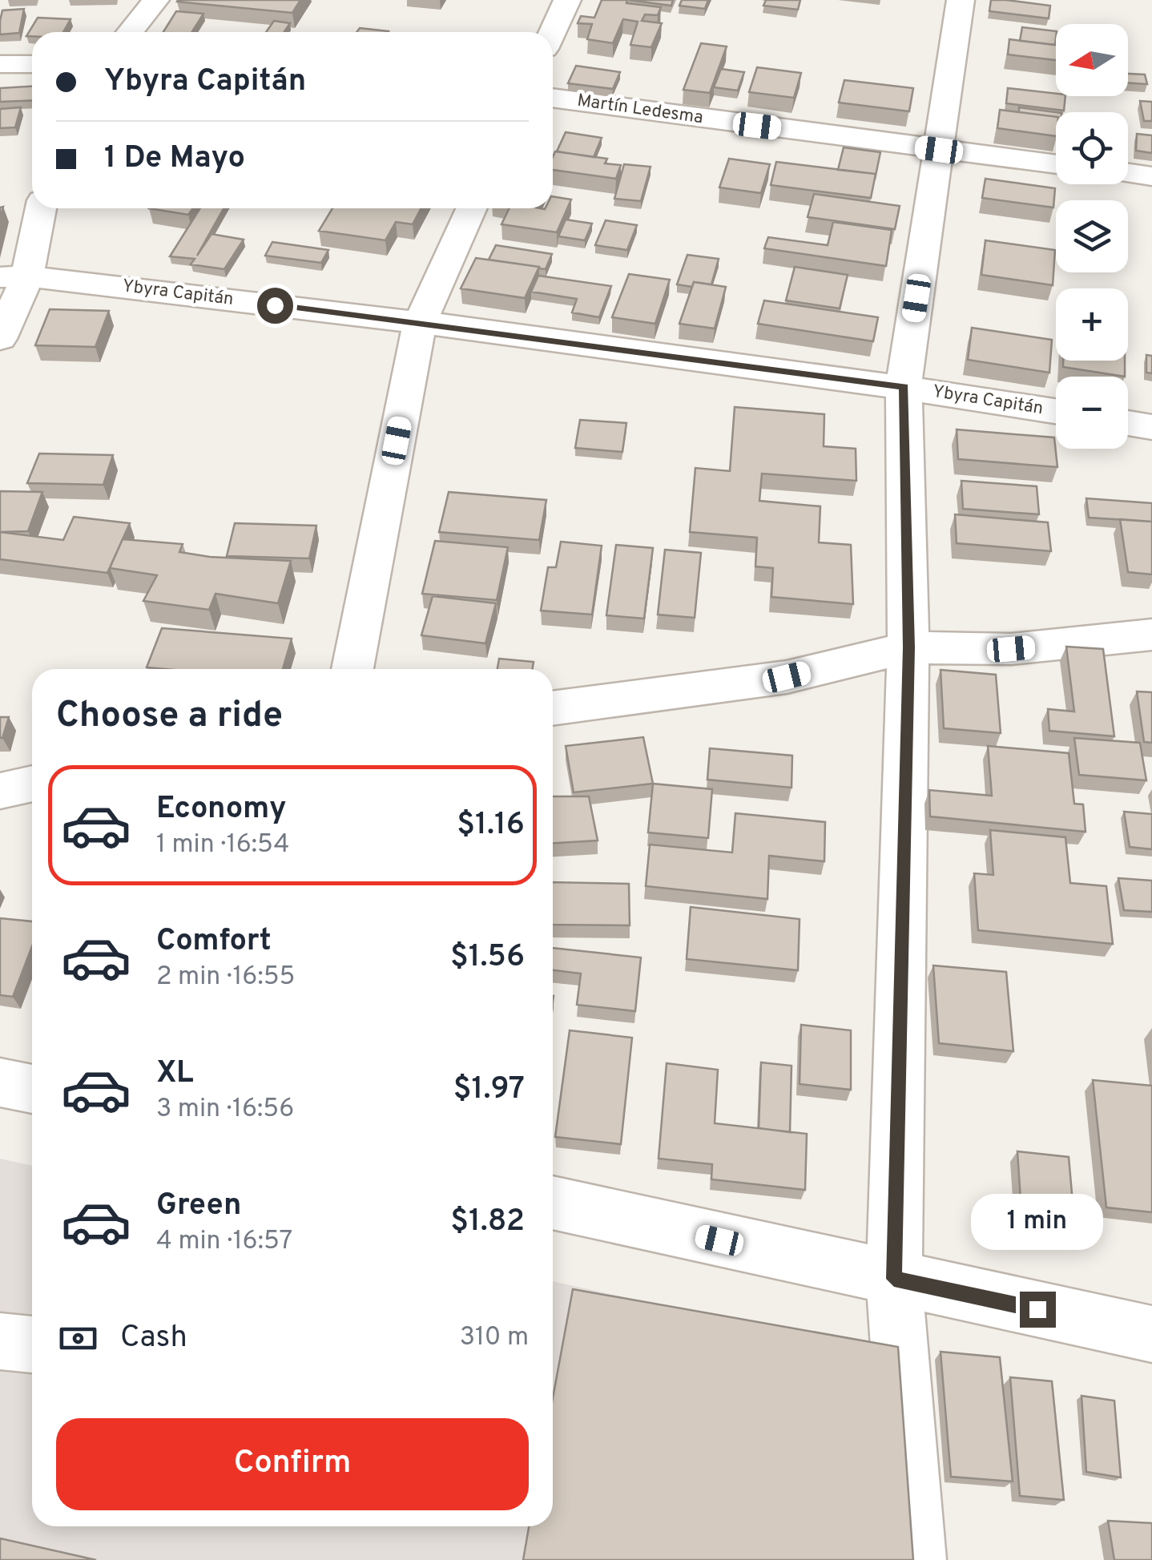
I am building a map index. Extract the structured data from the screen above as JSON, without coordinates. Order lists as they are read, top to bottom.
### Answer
{
  "streets": {
    "street": ["Martín Ledesma", "Ybyra Capitán"]
  },
  "north": "left",
  "page": {
    "map_buttons": ["+", "−"],
    "banner": ["Ybyra Capitán", "1 De Mayo"],
    "heading": "Choose a ride",
    "list": [
      {
        "name": "Economy",
        "note": "1 min · 16:54",
        "value": "$1.16"
      },
      {
        "name": "Comfort",
        "note": "2 min · 16:55",
        "value": "$1.56"
      },
      {
        "name": "XL",
        "note": "3 min · 16:56",
        "value": "$1.97"
      },
      {
        "name": "Green",
        "note": "4 min · 16:57",
        "value": "$1.82"
      }
    ],
    "bubble": "1 min",
    "pay": ["Cash", "310 m"],
    "buttons": "Confirm"
  }
}
